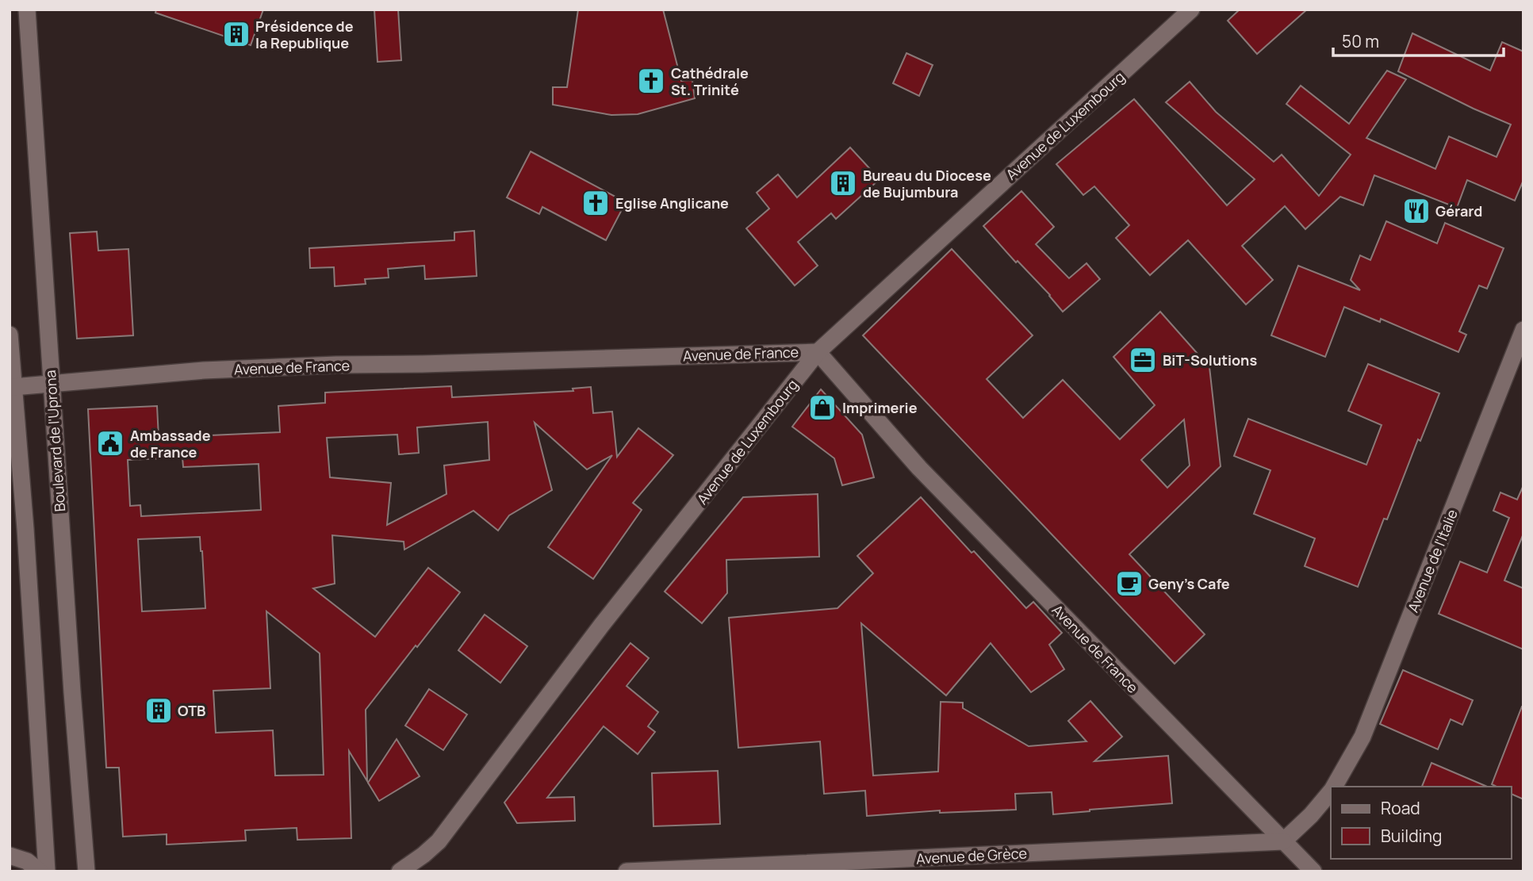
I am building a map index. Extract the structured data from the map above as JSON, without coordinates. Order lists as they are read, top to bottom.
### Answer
{
  "streets": {
    "street": [
      "Avenue de Luxembourg",
      "Avenue de France",
      "Boulevard de l'Uprona",
      "Avenue de l'Italie",
      "Avenue de Grèce"
    ]
  },
  "crossings": [
    ["Avenue de Luxembourg", "Avenue de France"],
    ["Avenue de France", "Boulevard de l'Uprona"],
    ["Avenue de France", "Avenue de l'Italie"],
    ["Avenue de France", "Avenue de Grèce"],
    ["Avenue de l'Italie", "Avenue de Grèce"]
  ],
  "places": {
    "building": ["Présidence de la Republique", "Bureau du Diocese de Bujumbura", "OTB"],
    "church": ["Cathédrale St. Trinité", "Eglise Anglicane"],
    "restaurant": ["Gérard"],
    "office": ["BiT-Solutions"],
    "shop": ["Imprimerie"],
    "public building": ["Ambassade de France"],
    "cafe": ["Geny's Cafe"]
  },
  "legend": ["Road", "Building"],
  "scale_bar": "50 m"
}
